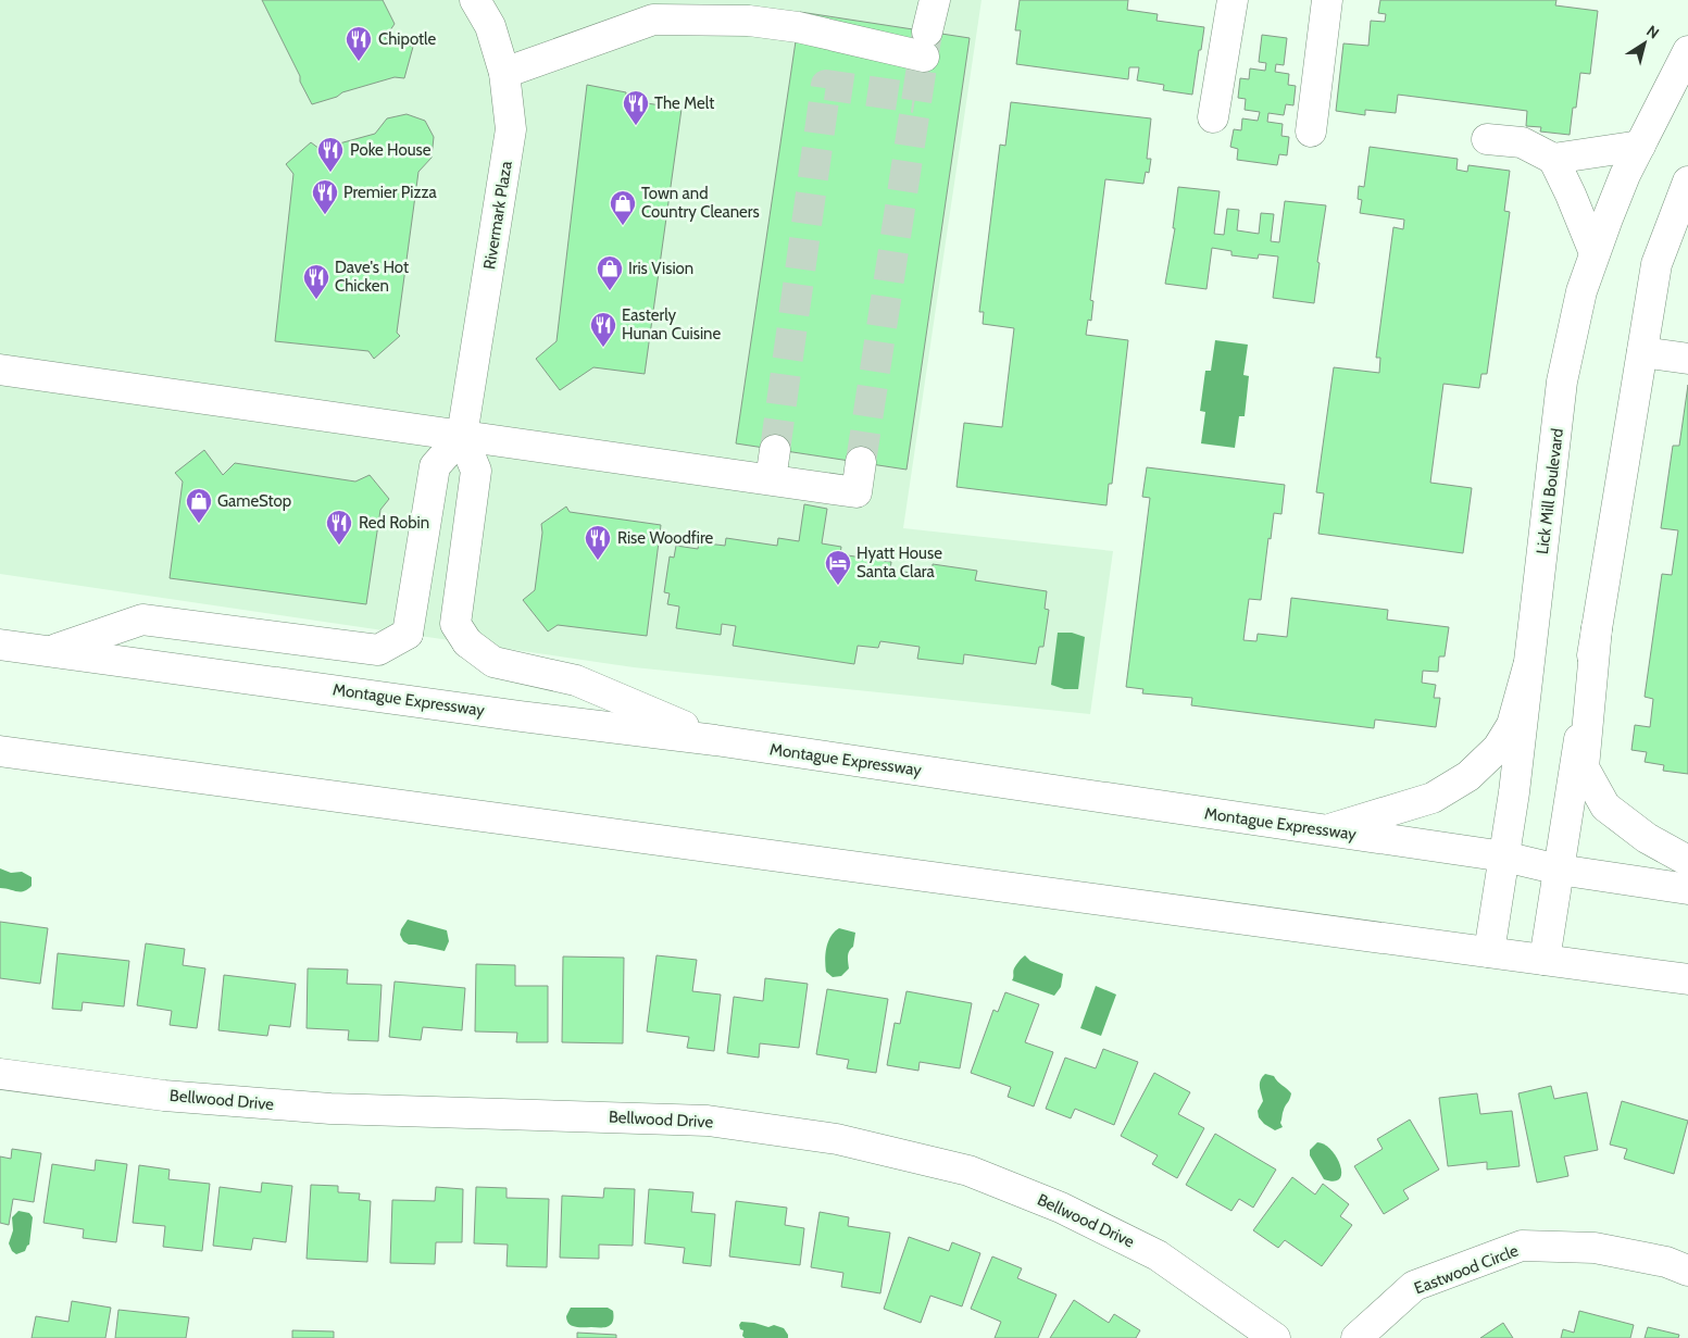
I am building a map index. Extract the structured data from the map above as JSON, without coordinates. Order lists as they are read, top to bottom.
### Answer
{
  "streets": {
    "main road": [
      "Rivermark Plaza",
      "Lick Mill Boulevard",
      "Montague Expressway",
      "Bellwood Drive",
      "Eastwood Circle"
    ]
  },
  "crossings": [
    ["Rivermark Plaza", "Montague Expressway"],
    ["Lick Mill Boulevard", "Montague Expressway"]
  ],
  "places": {
    "restaurant": [
      "Chipotle",
      "The Melt",
      "Poke House",
      "Premier Pizza",
      "Dave's Hot Chicken",
      "Easterly Hunan Cuisine",
      "Red Robin",
      "Rise Woodfire"
    ],
    "shop": ["Town and Country Cleaners", "Iris Vision", "GameStop"],
    "hotel": ["Hyatt House Santa Clara"]
  },
  "north": "top right"
}
